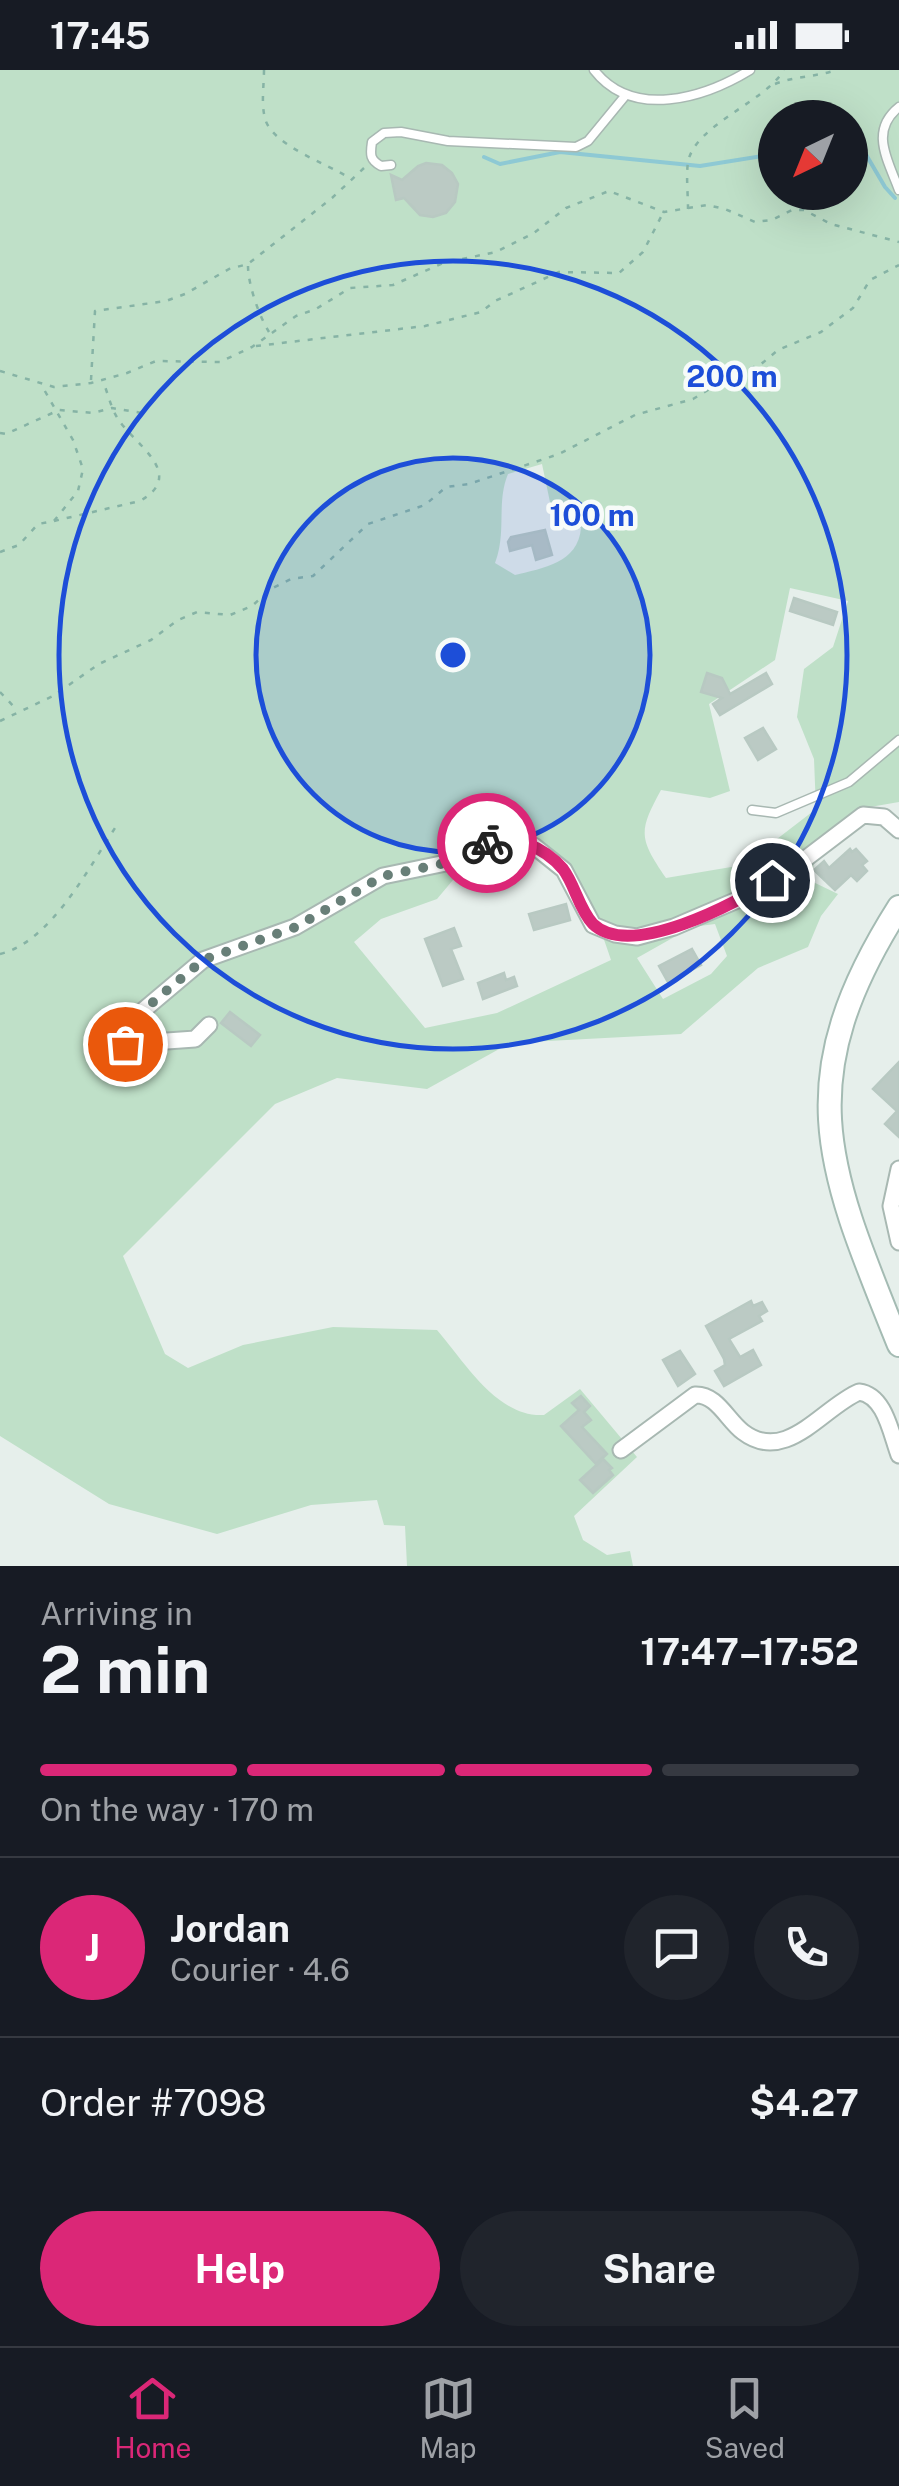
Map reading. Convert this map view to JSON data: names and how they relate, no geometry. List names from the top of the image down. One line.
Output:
{"north":"bottom left","page":{"status":"17:45","heading":["2 min","Arriving in","17:47–17:52"],"panel":["Jordan","Courier · 4.6","Order #7098","$4.27"],"bar":"On the way · 170 m","round":"J","buttons":["Help","Share"],"tabs":["Home","Map","Saved"]},"rings":["200 m","100 m"]}
